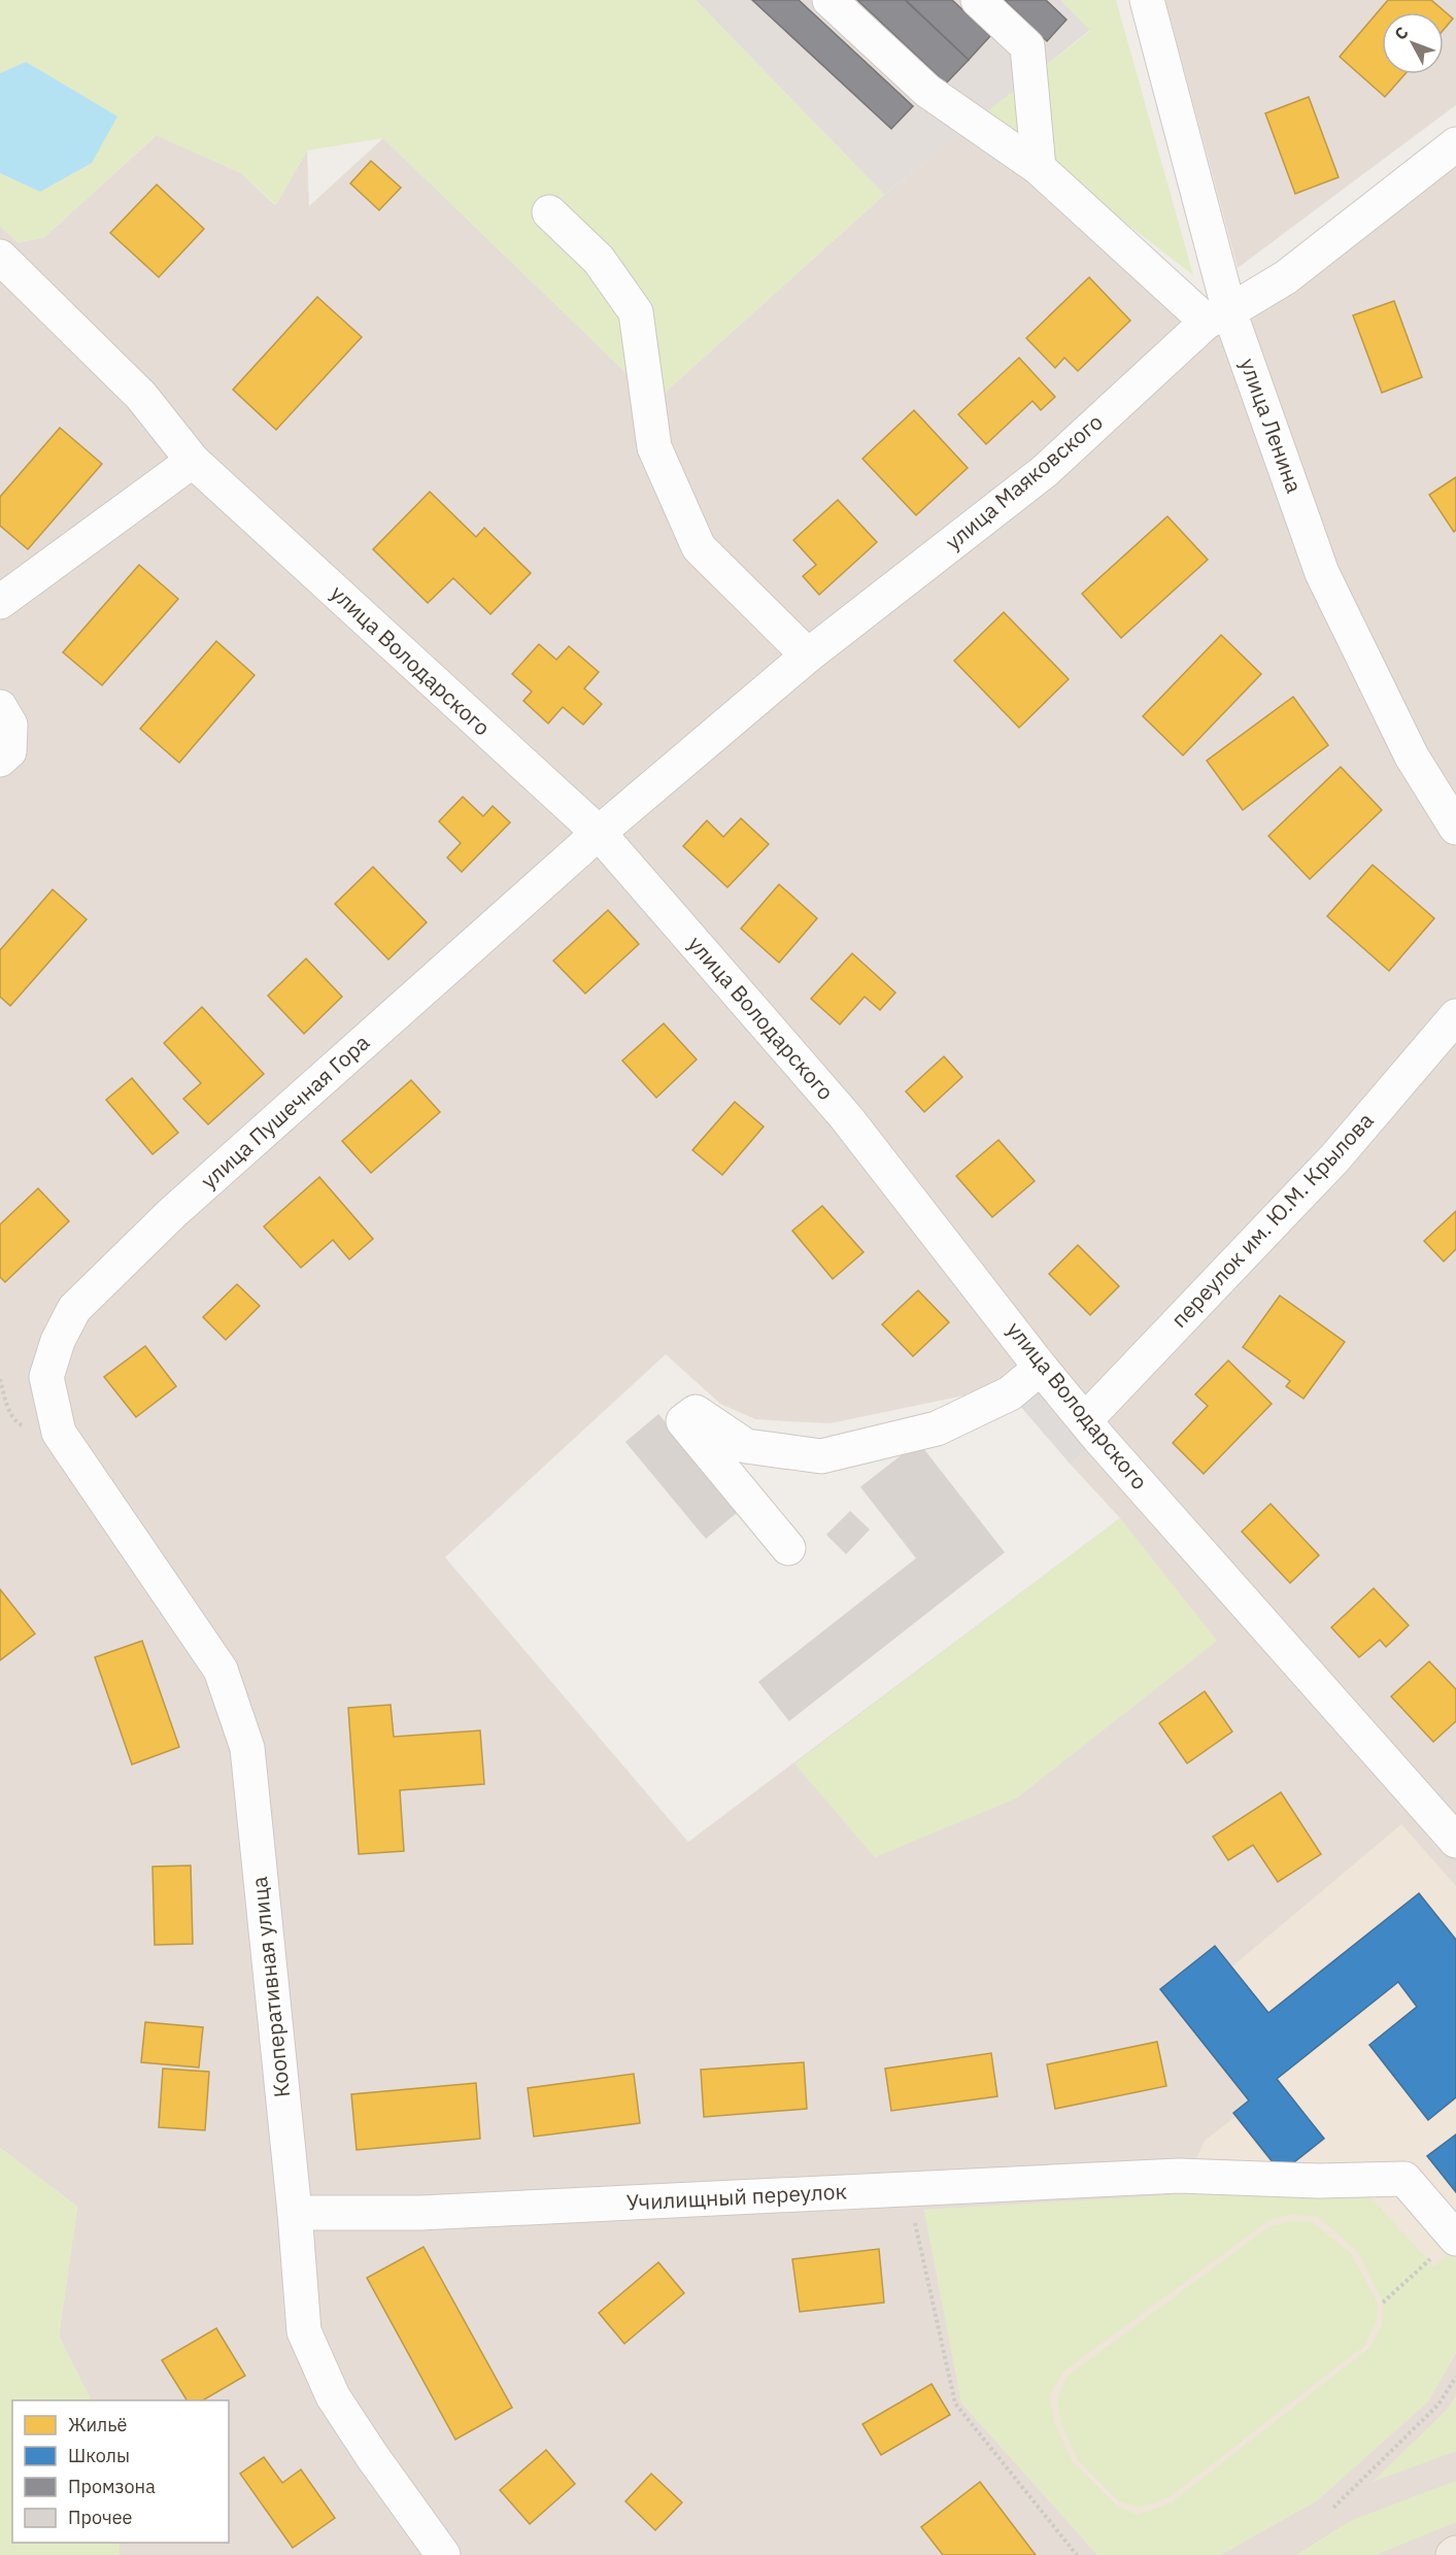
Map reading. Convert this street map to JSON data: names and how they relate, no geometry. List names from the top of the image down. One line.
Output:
{"streets":{"street":["улица Ленина","улица Маяковского","улица Володарского","улица Пушечная Гора","переулок им. Ю.М. Крылова","Кооперативная улица","Училищный переулок"]},"crossings":[["улица Ленина","улица Маяковского"],["улица Маяковского","улица Володарского"],["улица Маяковского","улица Пушечная Гора"],["улица Володарского","улица Пушечная Гора"],["улица Володарского","переулок им. Ю.М. Крылова"],["улица Пушечная Гора","Кооперативная улица"],["Кооперативная улица","Училищный переулок"]],"legend":["Жильё","Школы","Промзона","Прочее"],"north":"top left"}
